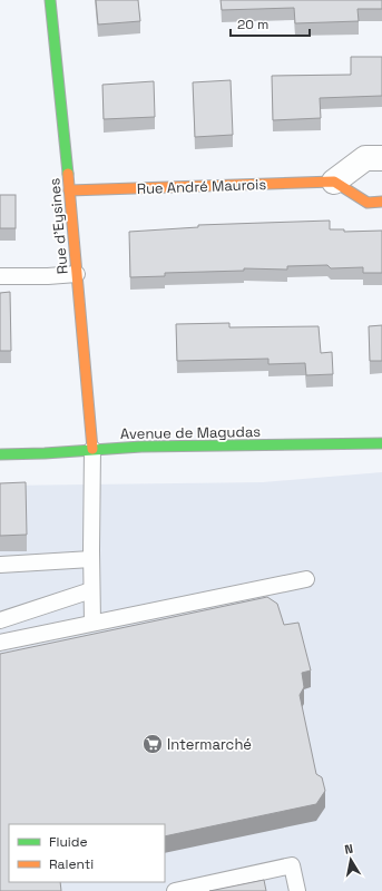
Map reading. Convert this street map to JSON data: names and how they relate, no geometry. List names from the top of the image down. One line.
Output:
{"streets":{"street":["Rue André Maurois","Rue d'Eysines","Avenue de Magudas"]},"crossings":[["Rue André Maurois","Rue d'Eysines"],["Rue d'Eysines","Avenue de Magudas"]],"places":{"supermarket":["Intermarché"]},"legend":["Fluide","Ralenti"],"scale_bar":"20 m","north":"top"}
